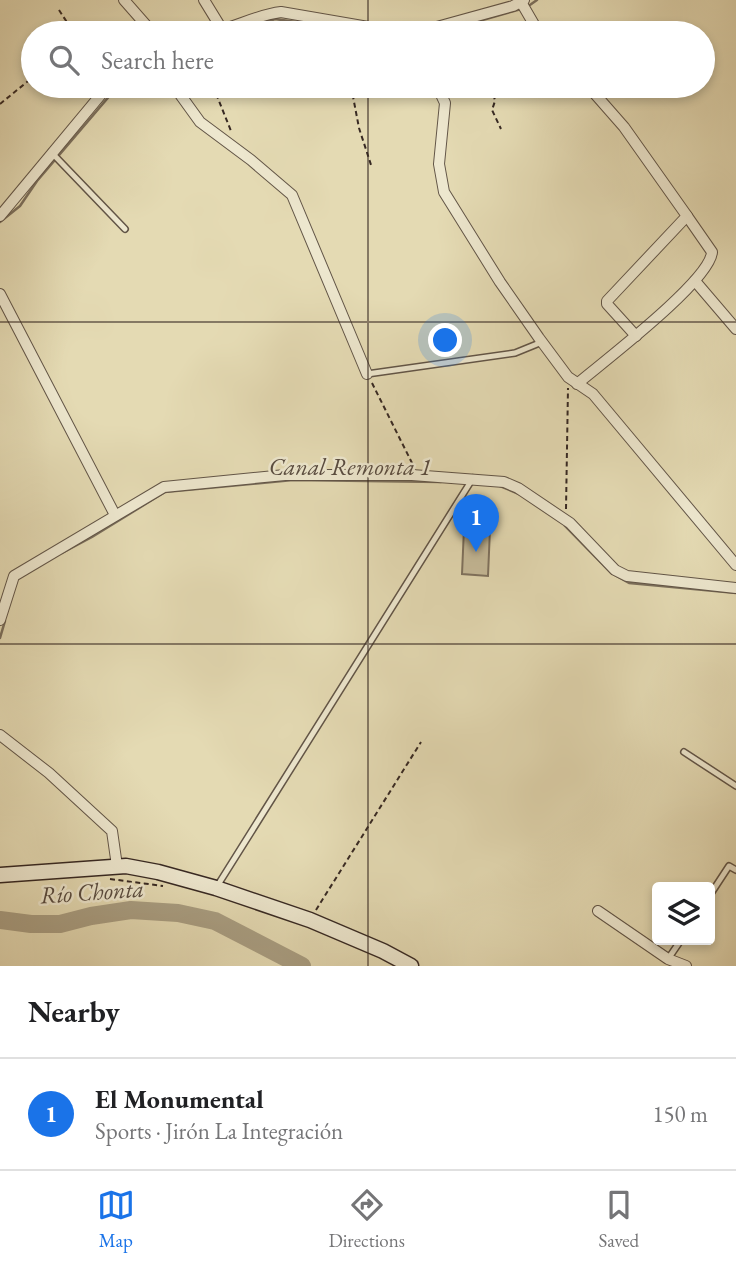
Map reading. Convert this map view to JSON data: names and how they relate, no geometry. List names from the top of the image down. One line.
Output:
{"water":["Canal Remonta 1","Río Chonta"],"page":{"search":"Search here","pins":"1","heading":"Nearby","list":[{"mark":"1","name":"El Monumental","note":"Sports · Jirón La Integración","value":"150 m"}],"nav":["Map","Directions","Saved"]}}
